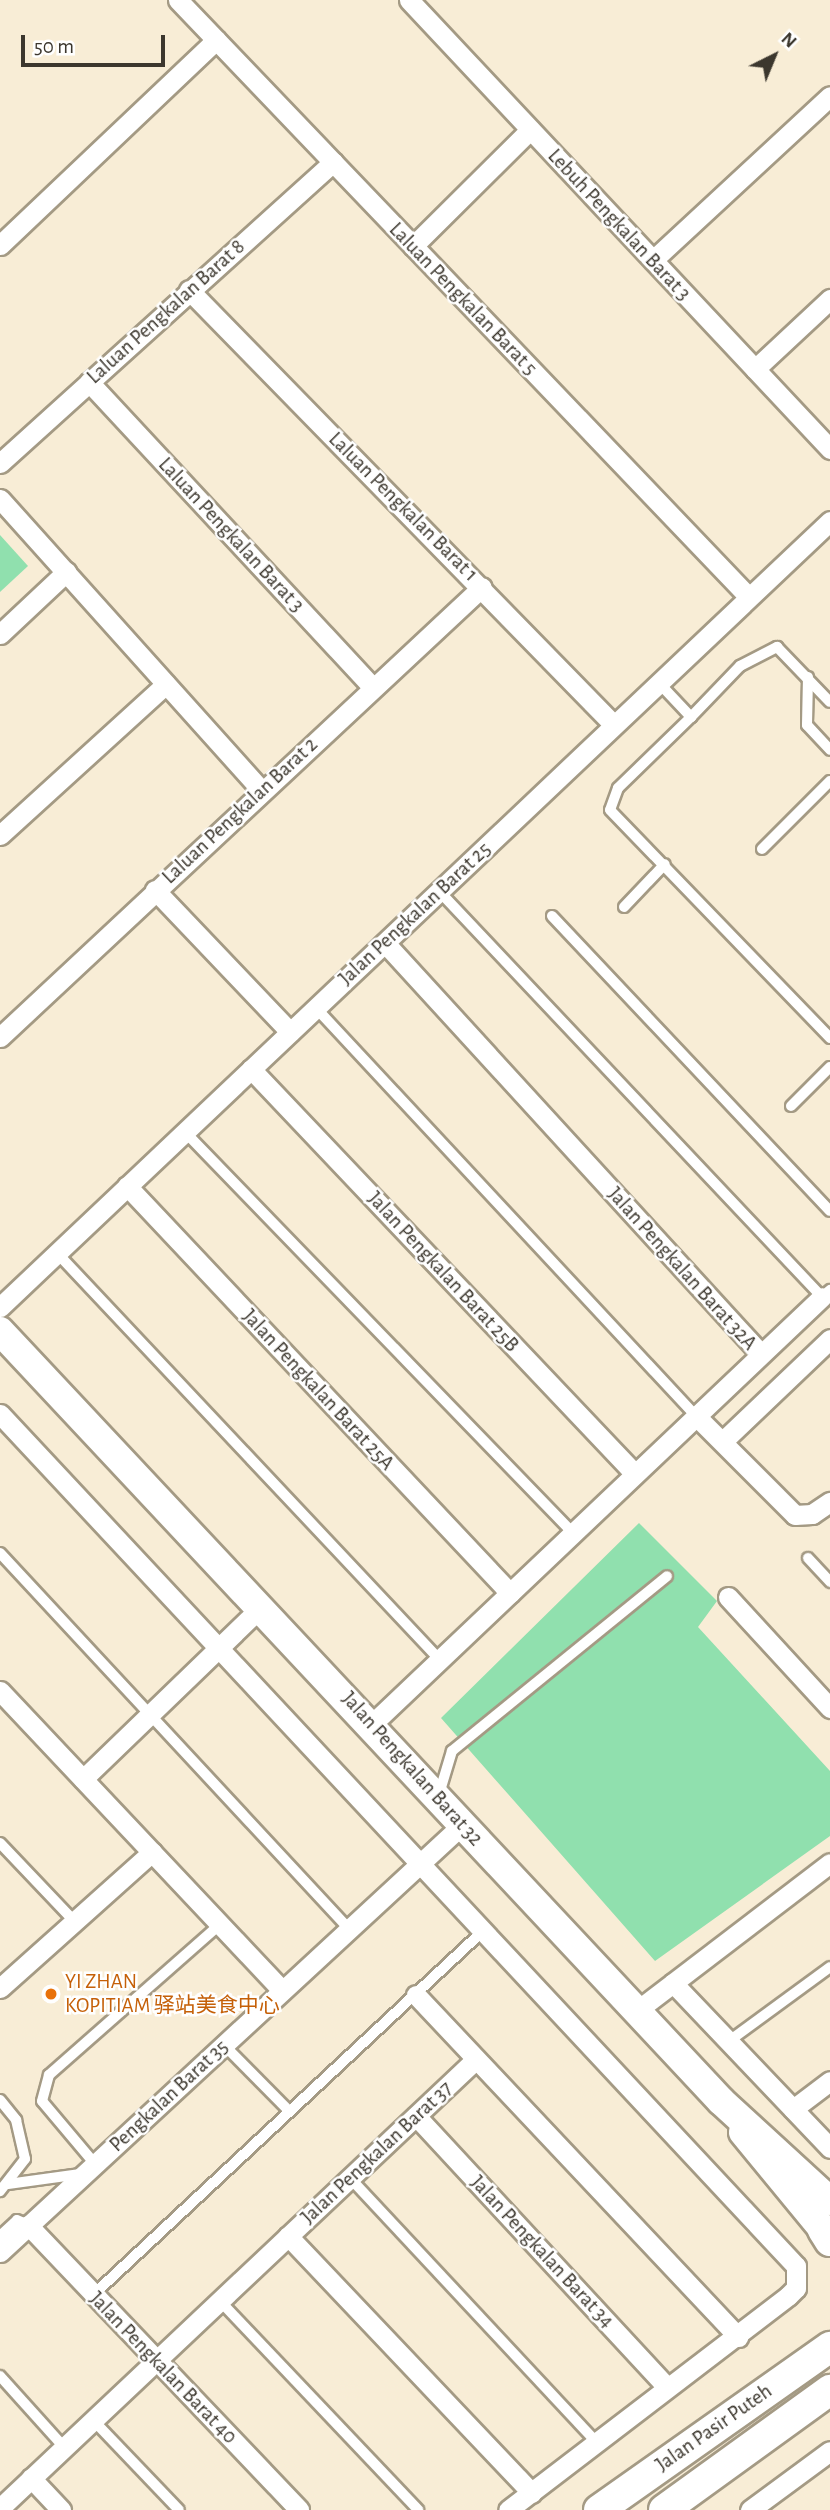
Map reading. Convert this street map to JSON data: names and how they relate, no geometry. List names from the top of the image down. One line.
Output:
{"streets":{"main road":["Jalan Pasir Puteh"],"street":["Lebuh Pengkalan Barat 3","Laluan Pengkalan Barat 5","Laluan Pengkalan Barat 8","Laluan Pengkalan Barat 1","Laluan Pengkalan Barat 3","Laluan Pengkalan Barat 2","Jalan Pengkalan Barat 25","Jalan Pengkalan Barat 32A","Jalan Pengkalan Barat 25B","Jalan Pengkalan Barat 25A","Jalan Pengkalan Barat 32","Pengkalan Barat 35","Jalan Pengkalan Barat 37","Jalan Pengkalan Barat 34","Jalan Pengkalan Barat 40"]},"crossings":[["Laluan Pengkalan Barat 5","Laluan Pengkalan Barat 8"],["Laluan Pengkalan Barat 5","Jalan Pengkalan Barat 25"],["Laluan Pengkalan Barat 8","Laluan Pengkalan Barat 1"],["Laluan Pengkalan Barat 8","Laluan Pengkalan Barat 3"],["Laluan Pengkalan Barat 1","Laluan Pengkalan Barat 2"],["Laluan Pengkalan Barat 1","Jalan Pengkalan Barat 25"],["Laluan Pengkalan Barat 3","Laluan Pengkalan Barat 2"],["Jalan Pengkalan Barat 25","Jalan Pengkalan Barat 32A"],["Jalan Pengkalan Barat 25","Jalan Pengkalan Barat 25B"],["Jalan Pengkalan Barat 25","Jalan Pengkalan Barat 25A"],["Jalan Pengkalan Barat 32A","Jalan Pengkalan Barat 25B"],["Jalan Pengkalan Barat 32A","Jalan Pengkalan Barat 25A"],["Jalan Pengkalan Barat 32A","Jalan Pengkalan Barat 32"],["Jalan Pengkalan Barat 32","Pengkalan Barat 35"],["Pengkalan Barat 35","Jalan Pengkalan Barat 40"],["Jalan Pengkalan Barat 37","Jalan Pengkalan Barat 34"],["Jalan Pengkalan Barat 37","Jalan Pengkalan Barat 40"]],"places":["YI ZHAN KOPITIAM 驿站美食中心"],"scale_bar":"50 m","north":"top right"}
